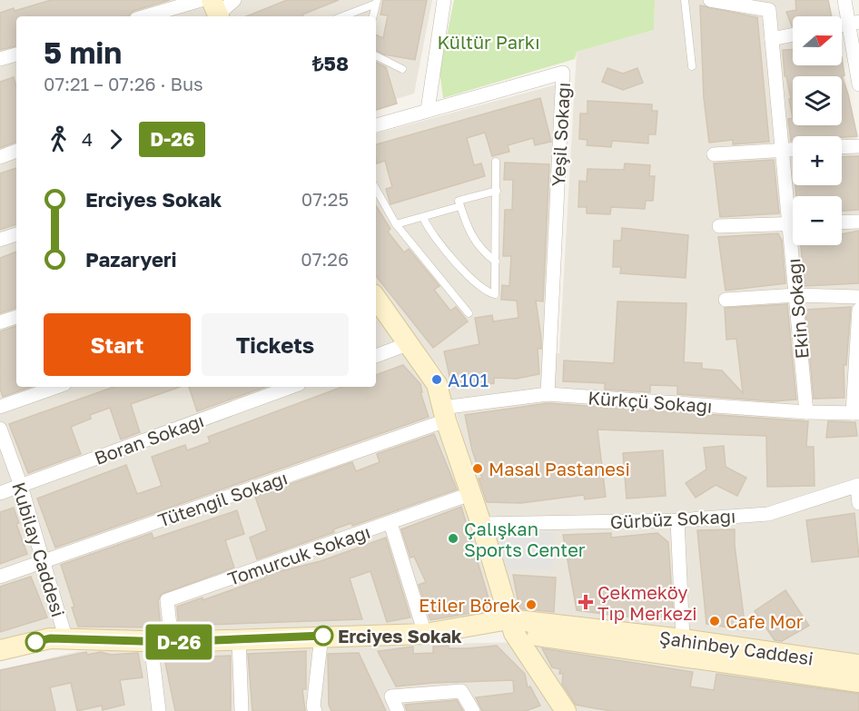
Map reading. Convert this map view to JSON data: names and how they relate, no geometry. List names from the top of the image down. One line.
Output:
{"streets":{"main road":["Şahinbey Caddesi"],"street":["Yeşil Sokağı","Ekin Sokağı","Kürkçü Sokağı","Boran Sokağı","Tütengil Sokağı","Gürbüz Sokağı","Kubilay Caddesi","Tomurcuk Sokağı"]},"crossings":[["Yeşil Sokağı","Kürkçü Sokağı"],["Ekin Sokağı","Kürkçü Sokağı"],["Kürkçü Sokağı","Tütengil Sokağı"],["Boran Sokağı","Kubilay Caddesi"],["Tütengil Sokağı","Kubilay Caddesi"]],"parks":["Kültür Parkı"],"places":{"other":["A101","Masal Pastanesi","Çalışkan Sports Center","Etiler Börek","Cafe Mor","Erciyes Sokak"],"health":["Çekmeköy Tıp Merkezi"]},"lines":["bus line D-26"],"north":"right","page":{"on_map":"D-26","map_buttons":["+","−"],"heading":["5 min","07:21 – 07:26 · Bus","₺58"],"legs":["4","D-26"],"list":[{"name":"Erciyes Sokak","value":"07:25"},{"name":"Pazaryeri","value":"07:26"}],"buttons":["Start","Tickets"]}}
